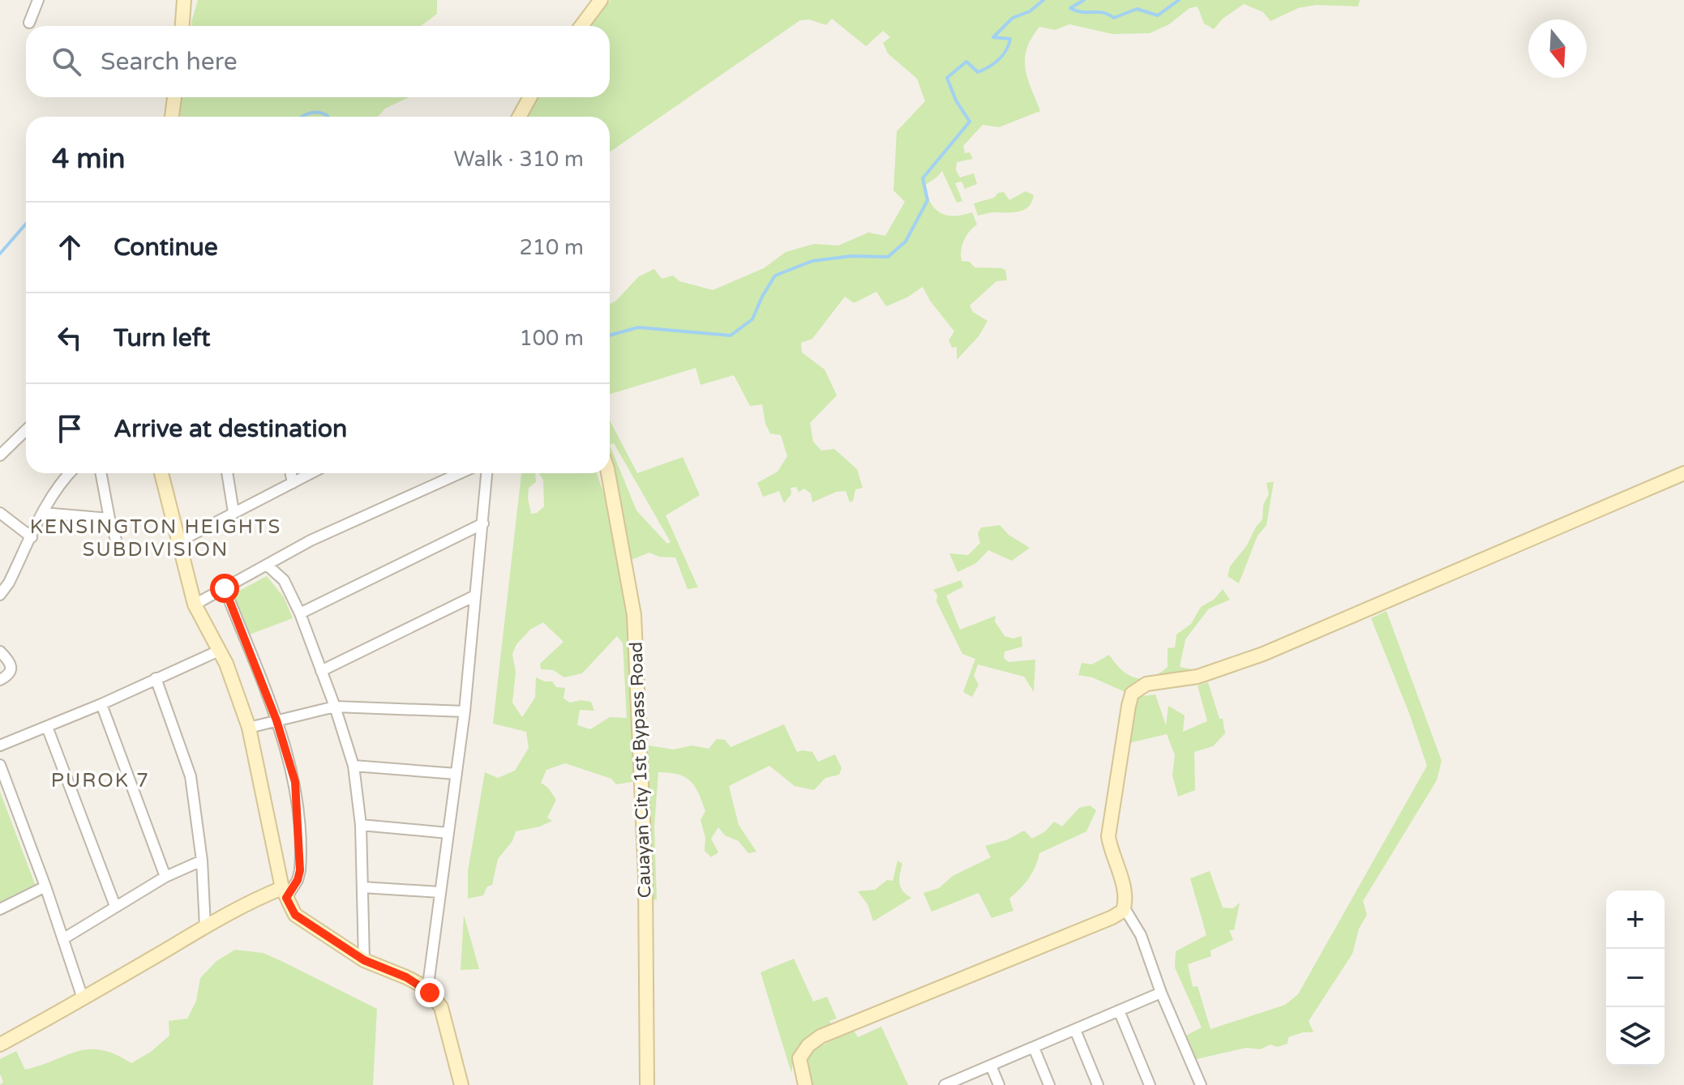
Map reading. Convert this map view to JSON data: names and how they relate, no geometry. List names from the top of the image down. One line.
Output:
{"streets":{"street":["Cauayan City 1st Bypass Road"]},"districts":["KENSINGTON HEIGHTS SUBDIVISION","PUROK 7"],"north":"bottom","page":{"search":"Search here","heading":["4 min","Walk · 310 m"],"list":[["Continue","210 m"],["Turn left","100 m"],"Arrive at destination"],"map_buttons":["+","−"]}}
